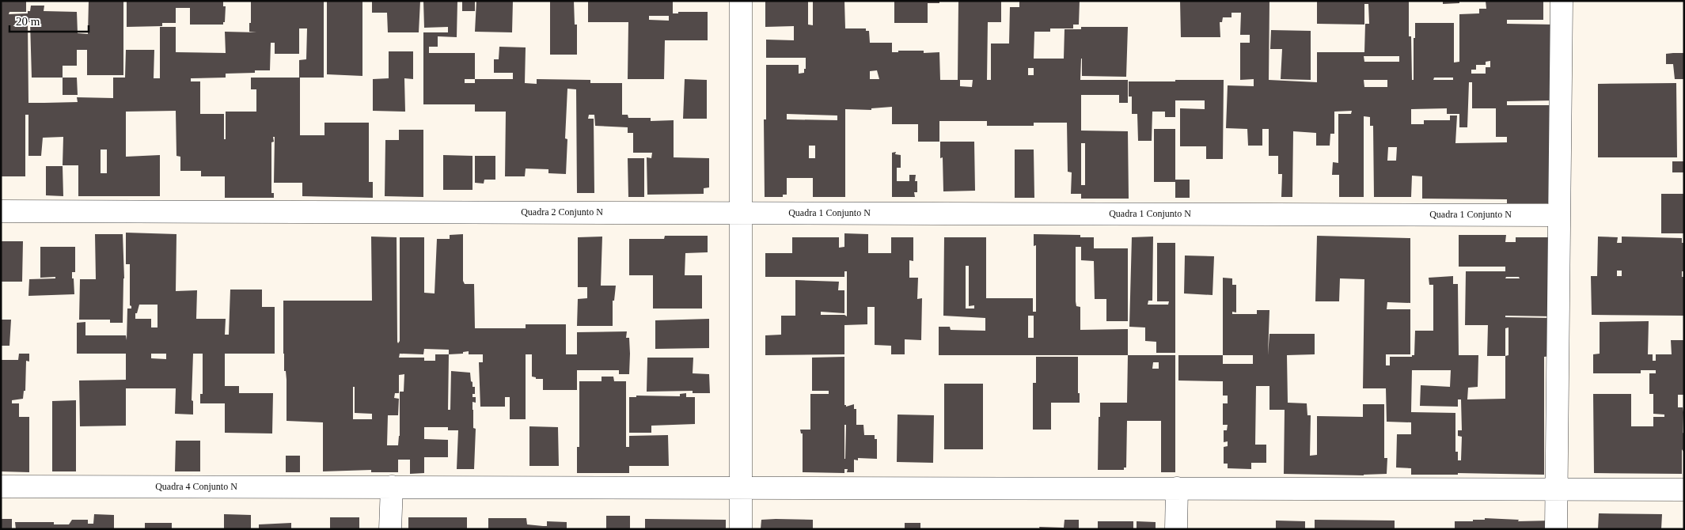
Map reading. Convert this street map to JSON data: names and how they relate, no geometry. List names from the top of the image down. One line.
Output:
{"streets":{"street":["Quadra 2 Conjunto N","Quadra 1 Conjunto N","Quadra 4 Conjunto N"]},"crossings":[["Quadra 2 Conjunto N","Quadra 1 Conjunto N"]],"scale_bar":"20 m"}
